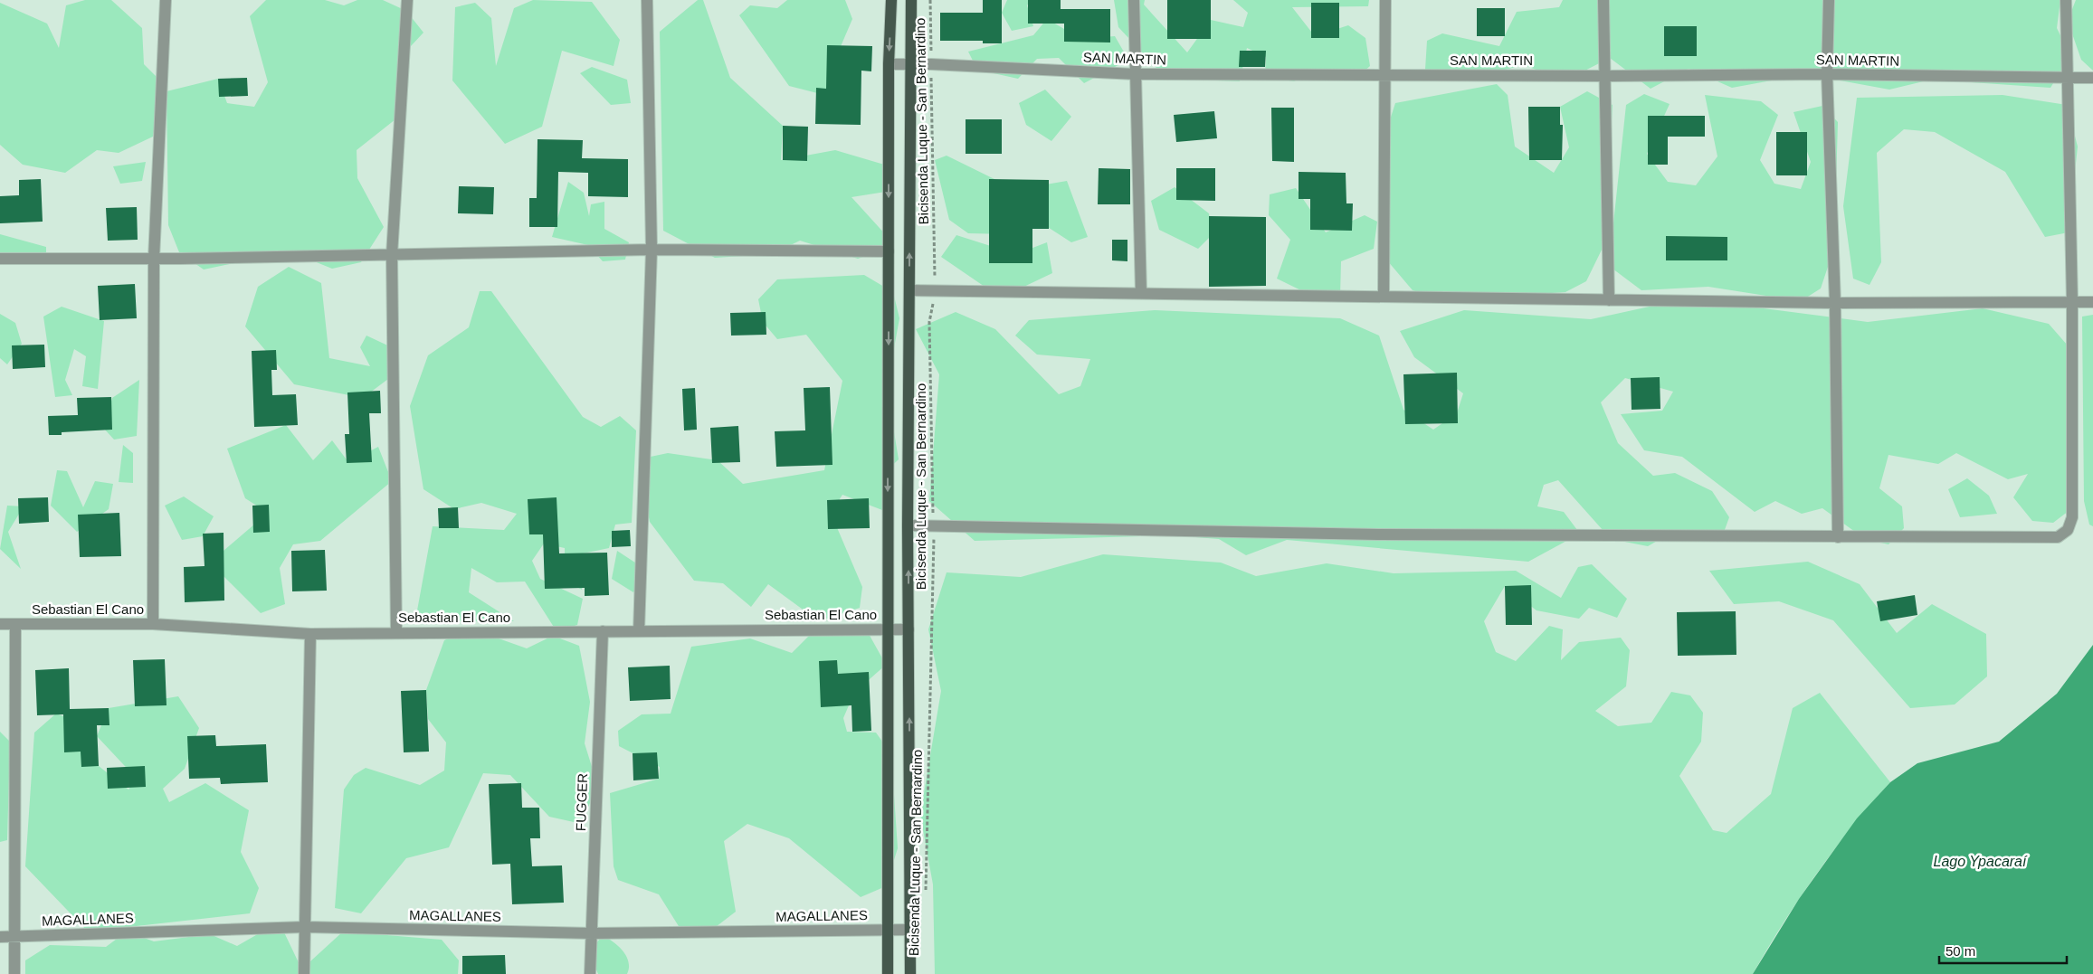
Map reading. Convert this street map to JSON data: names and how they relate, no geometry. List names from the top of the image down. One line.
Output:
{"streets":{"street":["SAN MARTIN","Sebastian El Cano","FUGGER","MAGALLANES"],"path":["Bicisenda Luque - San Bernardino"]},"crossings":[["SAN MARTIN","Bicisenda Luque - San Bernardino"],["Sebastian El Cano","FUGGER"],["FUGGER","MAGALLANES"]],"water":["Lago Ypacaraí"],"scale_bar":"50 m"}
